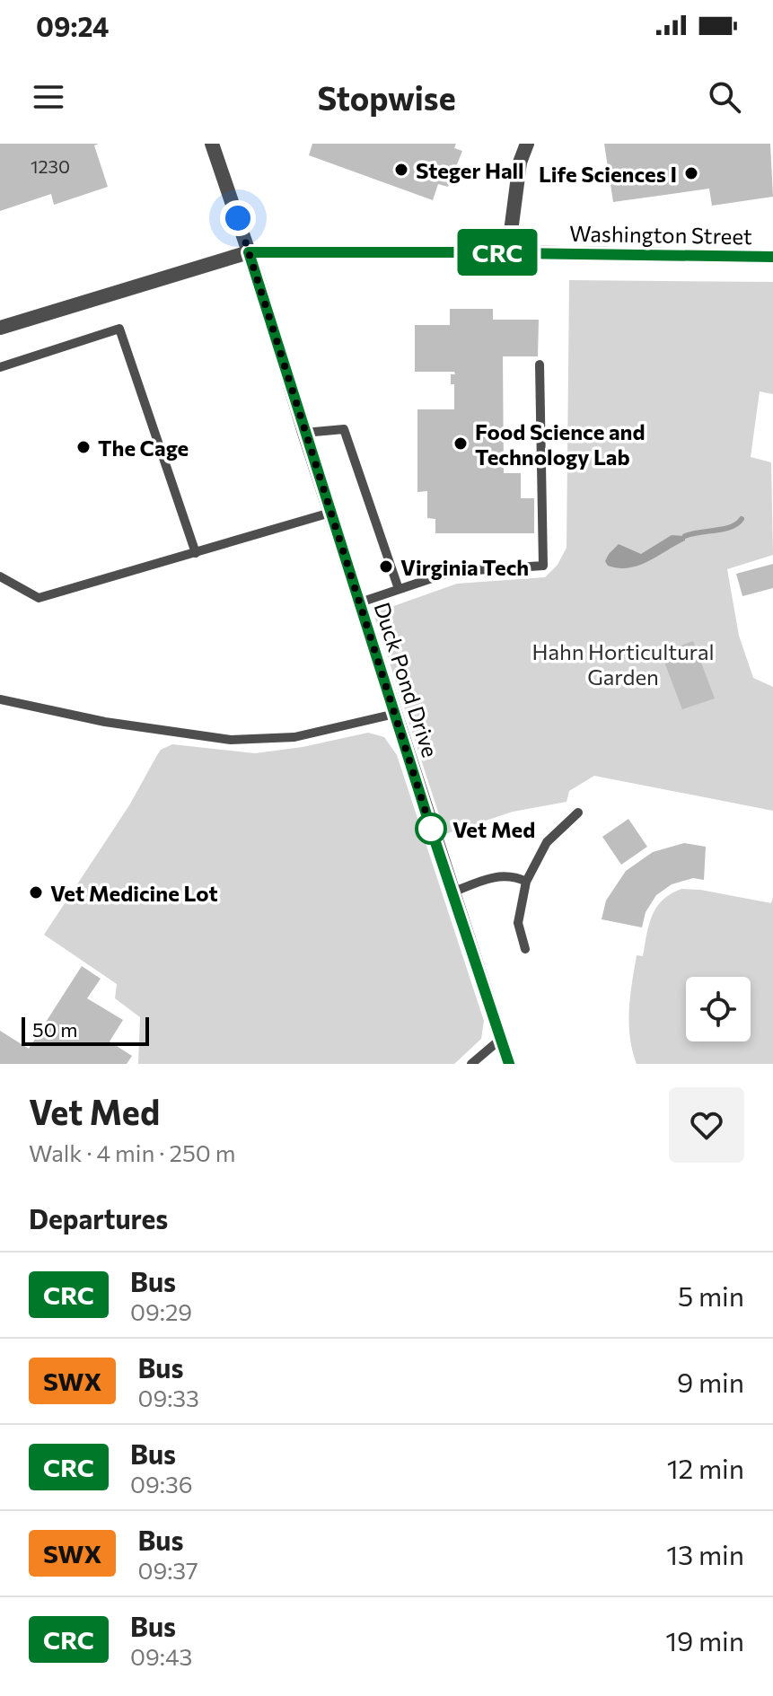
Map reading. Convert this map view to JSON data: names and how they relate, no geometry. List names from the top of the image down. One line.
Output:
{"streets":{"street":["Washington Street","Duck Pond Drive"]},"crossings":[["Washington Street","Duck Pond Drive"]],"parks":["Hahn Horticultural Garden"],"places":["Steger Hall","Life Sciences I","Food Science and Technology Lab","The Cage","Virginia Tech","Vet Med","Vet Medicine Lot"],"lines":["bus line CRC"],"house_numbers":["1230"],"scale_bar":"50 m","page":{"status":"09:24","header":"Stopwise","on_map":"CRC","scale":"50 m","heading":[["Vet Med","Walk · 4 min · 250 m"],"Departures"],"list":[{"mark":"CRC","name":"Bus","note":"09:29","value":"5 min"},{"mark":"SWX","name":"Bus","note":"09:33","value":"9 min"},{"mark":"CRC","name":"Bus","note":"09:36","value":"12 min"},{"mark":"SWX","name":"Bus","note":"09:37","value":"13 min"},{"mark":"CRC","name":"Bus","note":"09:43","value":"19 min"}]}}
